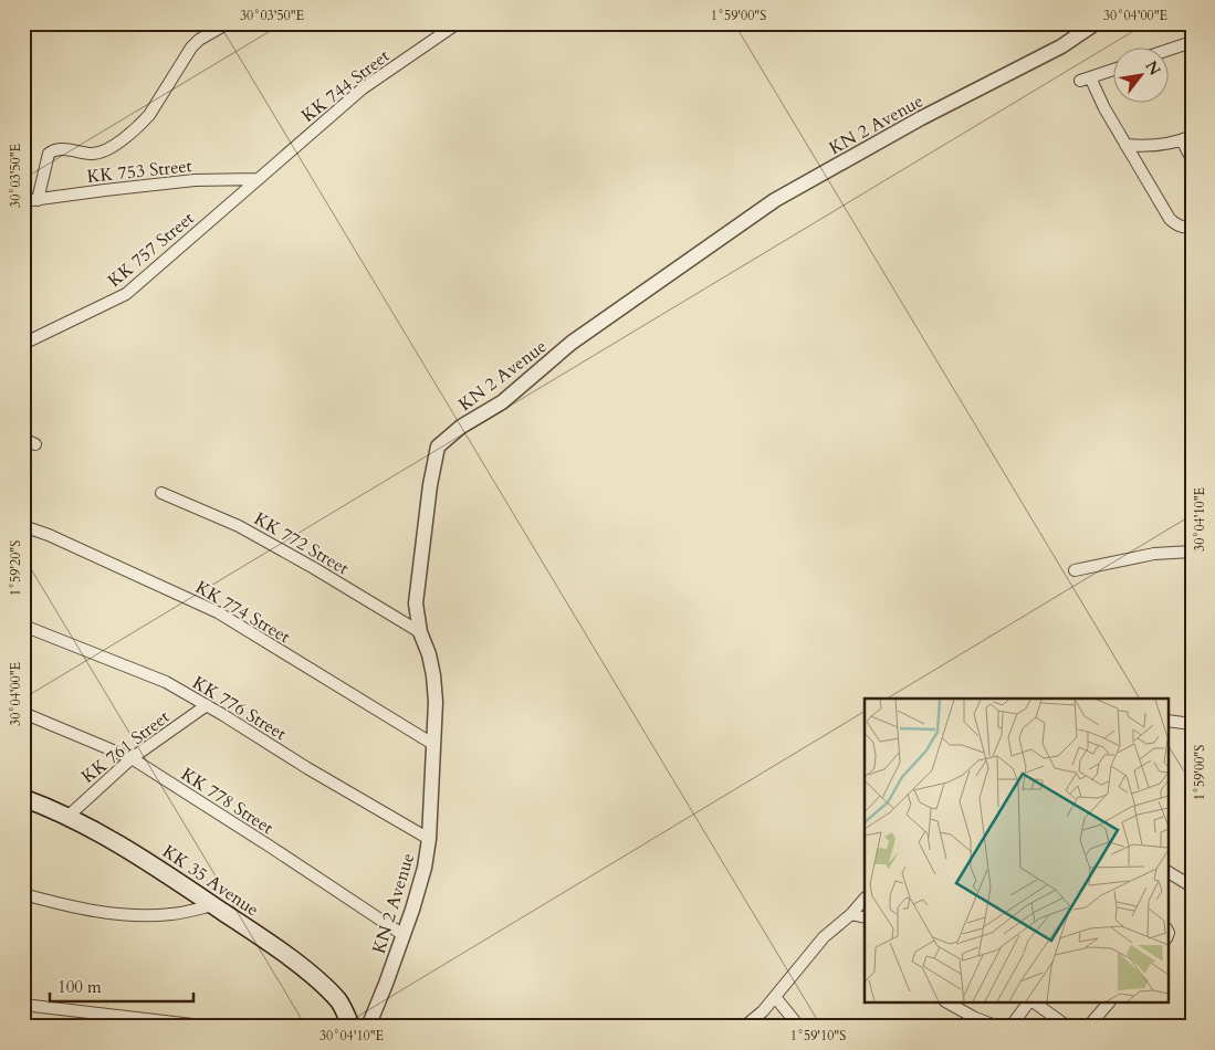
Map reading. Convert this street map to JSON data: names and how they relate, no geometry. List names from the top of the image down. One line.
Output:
{"streets":{"main road":["KK 35 Avenue"],"street":["KK 744 Street","KN 2 Avenue","KK 753 Street","KK 757 Street","KK 772 Street","KK 774 Street","KK 776 Street","KK 761 Street","KK 778 Street"]},"crossings":[["KK 744 Street","KK 753 Street"],["KK 744 Street","KK 757 Street"],["KN 2 Avenue","KK 772 Street"],["KN 2 Avenue","KK 774 Street"],["KN 2 Avenue","KK 776 Street"],["KN 2 Avenue","KK 778 Street"],["KK 753 Street","KK 757 Street"],["KK 776 Street","KK 761 Street"],["KK 761 Street","KK 778 Street"],["KK 761 Street","KK 35 Avenue"]],"scale_bar":"100 m","north":"top right","coordinates":["30°03'50\"E","1°59'00\"S","30°04'00\"E","30°04'10\"E","1°59'20\"S","1°59'10\"S"]}
